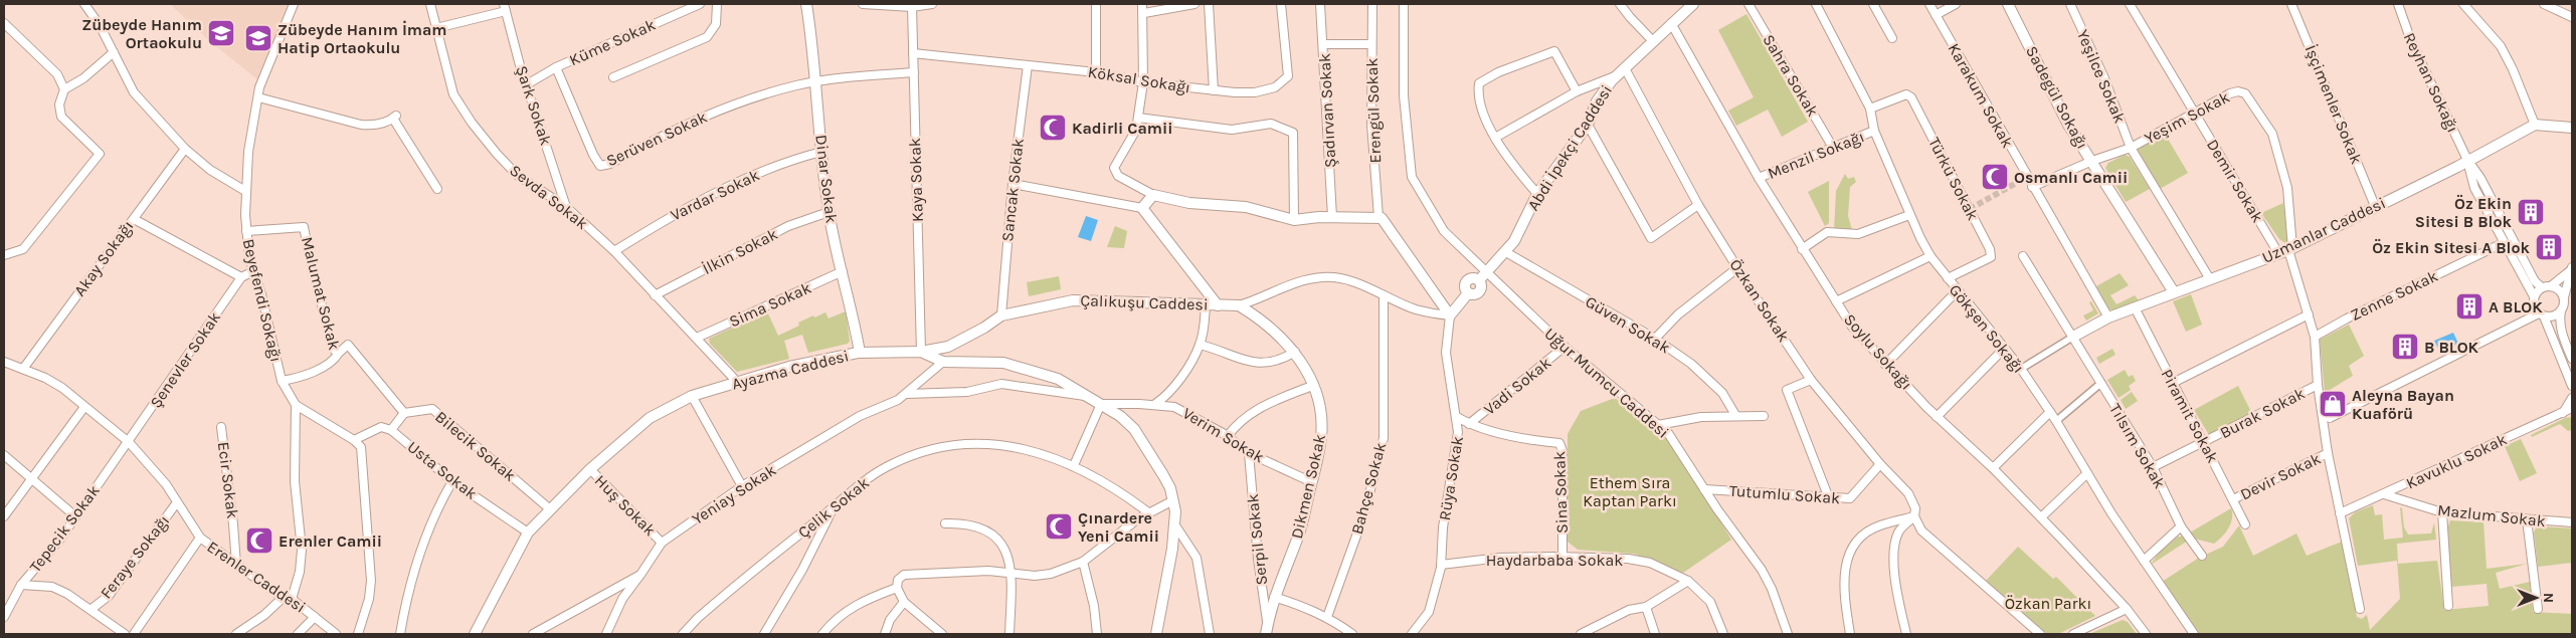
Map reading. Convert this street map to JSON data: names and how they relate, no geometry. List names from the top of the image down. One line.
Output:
{"streets":{"street":["Küme Sokak","Sahra Sokak","Yeşilce Sokak","Köksal Sokağı","Reyhan Sokağı","Karakum Sokak","Sadegül Sokağı","İşçimenler Sokak","Şark Sokak","Şadırvan Sokak","Erengül Sokak","Yeşim Sokak","Serüven Sokak","Abdi İpekçi Caddesi","Menzil Sokağı","Dinar Sokak","Türkü Sokak","Kaya Sokak","Demir Sokak","Sancak Sokak","Vardar Sokak","Sevda Sokak","Uzmanlar Caddesi","İlkin Sokak","Akay Sokağı","Malumat Sokak","Zenne Sokak","Beyefendi Sokağı","Özkan Sokak","Çalıkuşu Caddesi","Sima Sokak","Güven Sokak","Gökşen Sokağı","Soylu Sokağı","Şenevler Sokak","Ayazma Caddesi","Uğur Mumcu Caddesi","Vadi Sokak","Burak Sokak","Piramit Sokak","Verim Sokak","Bilecik Sokak","Tılsım Sokak","Kavuklu Sokak","Usta Sokak","Devir Sokak","Rüya Sokak","Ecir Sokak","Dikmen Sokak","Bahçe Sokak","Sina Sokak","Yeniay Sokak","Tutumlu Sokak","Huş Sokak","Çelik Sokak","Mazlum Sokak","Tepecik Sokak","Serpil Sokak","Feraye Sokağı","Haydarbaba Sokak","Erenler Caddesi"]},"crossings":[["Küme Sokak","Şark Sokak"],["Küme Sokak","Serüven Sokak"],["Sahra Sokak","Menzil Sokağı"],["Yeşilce Sokak","Yeşim Sokak"],["Yeşilce Sokak","Uzmanlar Caddesi"],["Köksal Sokağı","Kaya Sokak"],["Köksal Sokağı","Sancak Sokak"],["Reyhan Sokağı","Uzmanlar Caddesi"],["Reyhan Sokağı","Zenne Sokak"],["Karakum Sokak","Yeşim Sokak"],["Karakum Sokak","Uzmanlar Caddesi"],["Sadegül Sokağı","Yeşim Sokak"],["Sadegül Sokağı","Uzmanlar Caddesi"],["İşçimenler Sokak","Uzmanlar Caddesi"],["Şark Sokak","Sevda Sokak"],["Yeşim Sokak","Demir Sokak"],["Yeşim Sokak","Uzmanlar Caddesi"],["Serüven Sokak","Dinar Sokak"],["Abdi İpekçi Caddesi","Özkan Sokak"],["Abdi İpekçi Caddesi","Güven Sokak"],["Abdi İpekçi Caddesi","Soylu Sokağı"],["Abdi İpekçi Caddesi","Uğur Mumcu Caddesi"],["Abdi İpekçi Caddesi","Rüya Sokak"],["Menzil Sokağı","Gökşen Sokağı"],["Menzil Sokağı","Soylu Sokağı"],["Dinar Sokak","Vardar Sokak"],["Dinar Sokak","İlkin Sokak"],["Dinar Sokak","Sima Sokak"],["Dinar Sokak","Ayazma Caddesi"],["Türkü Sokak","Gökşen Sokağı"],["Kaya Sokak","Çalıkuşu Caddesi"],["Kaya Sokak","Ayazma Caddesi"],["Demir Sokak","Uzmanlar Caddesi"],["Demir Sokak","Zenne Sokak"],["Demir Sokak","Burak Sokak"],["Demir Sokak","Kavuklu Sokak"],["Demir Sokak","Devir Sokak"],["Sancak Sokak","Çalıkuşu Caddesi"],["Vardar Sokak","Sevda Sokak"],["Sevda Sokak","İlkin Sokak"],["Sevda Sokak","Sima Sokak"],["Sevda Sokak","Ayazma Caddesi"],["Uzmanlar Caddesi","Piramit Sokak"],["Uzmanlar Caddesi","Tılsım Sokak"],["Akay Sokağı","Erenler Caddesi"],["Malumat Sokak","Beyefendi Sokağı"],["Özkan Sokak","Tutumlu Sokak"],["Çalıkuşu Caddesi","Ayazma Caddesi"],["Şenevler Sokak","Tepecik Sokak"],["Şenevler Sokak","Erenler Caddesi"],["Ayazma Caddesi","Verim Sokak"],["Ayazma Caddesi","Bilecik Sokak"],["Ayazma Caddesi","Usta Sokak"],["Ayazma Caddesi","Yeniay Sokak"],["Ayazma Caddesi","Huş Sokak"],["Uğur Mumcu Caddesi","Vadi Sokak"],["Uğur Mumcu Caddesi","Tutumlu Sokak"],["Vadi Sokak","Sina Sokak"],["Burak Sokak","Piramit Sokak"],["Burak Sokak","Tılsım Sokak"],["Piramit Sokak","Devir Sokak"],["Verim Sokak","Dikmen Sokak"],["Verim Sokak","Serpil Sokak"],["Kavuklu Sokak","Mazlum Sokak"],["Rüya Sokak","Sina Sokak"],["Rüya Sokak","Haydarbaba Sokak"],["Ecir Sokak","Erenler Caddesi"],["Dikmen Sokak","Serpil Sokak"],["Sina Sokak","Haydarbaba Sokak"],["Yeniay Sokak","Huş Sokak"],["Tepecik Sokak","Erenler Caddesi"],["Feraye Sokağı","Erenler Caddesi"]],"parks":["Ethem Sıra Kaptan Parkı","Özkan Parkı"],"places":{"school or university":["Zübeyde Hanım Ortaokulu","Zübeyde Hanım İmam Hatip Ortaokulu"],"mosque":["Kadirli Camii","Osmanlı Camii","Çınardere Yeni Camii","Erenler Camii"],"building":["Öz Ekin Sitesi B Blok","Öz Ekin Sitesi A Blok","A BLOK","B BLOK"],"shop":["Aleyna Bayan Kuaförü"]},"north":"right"}
